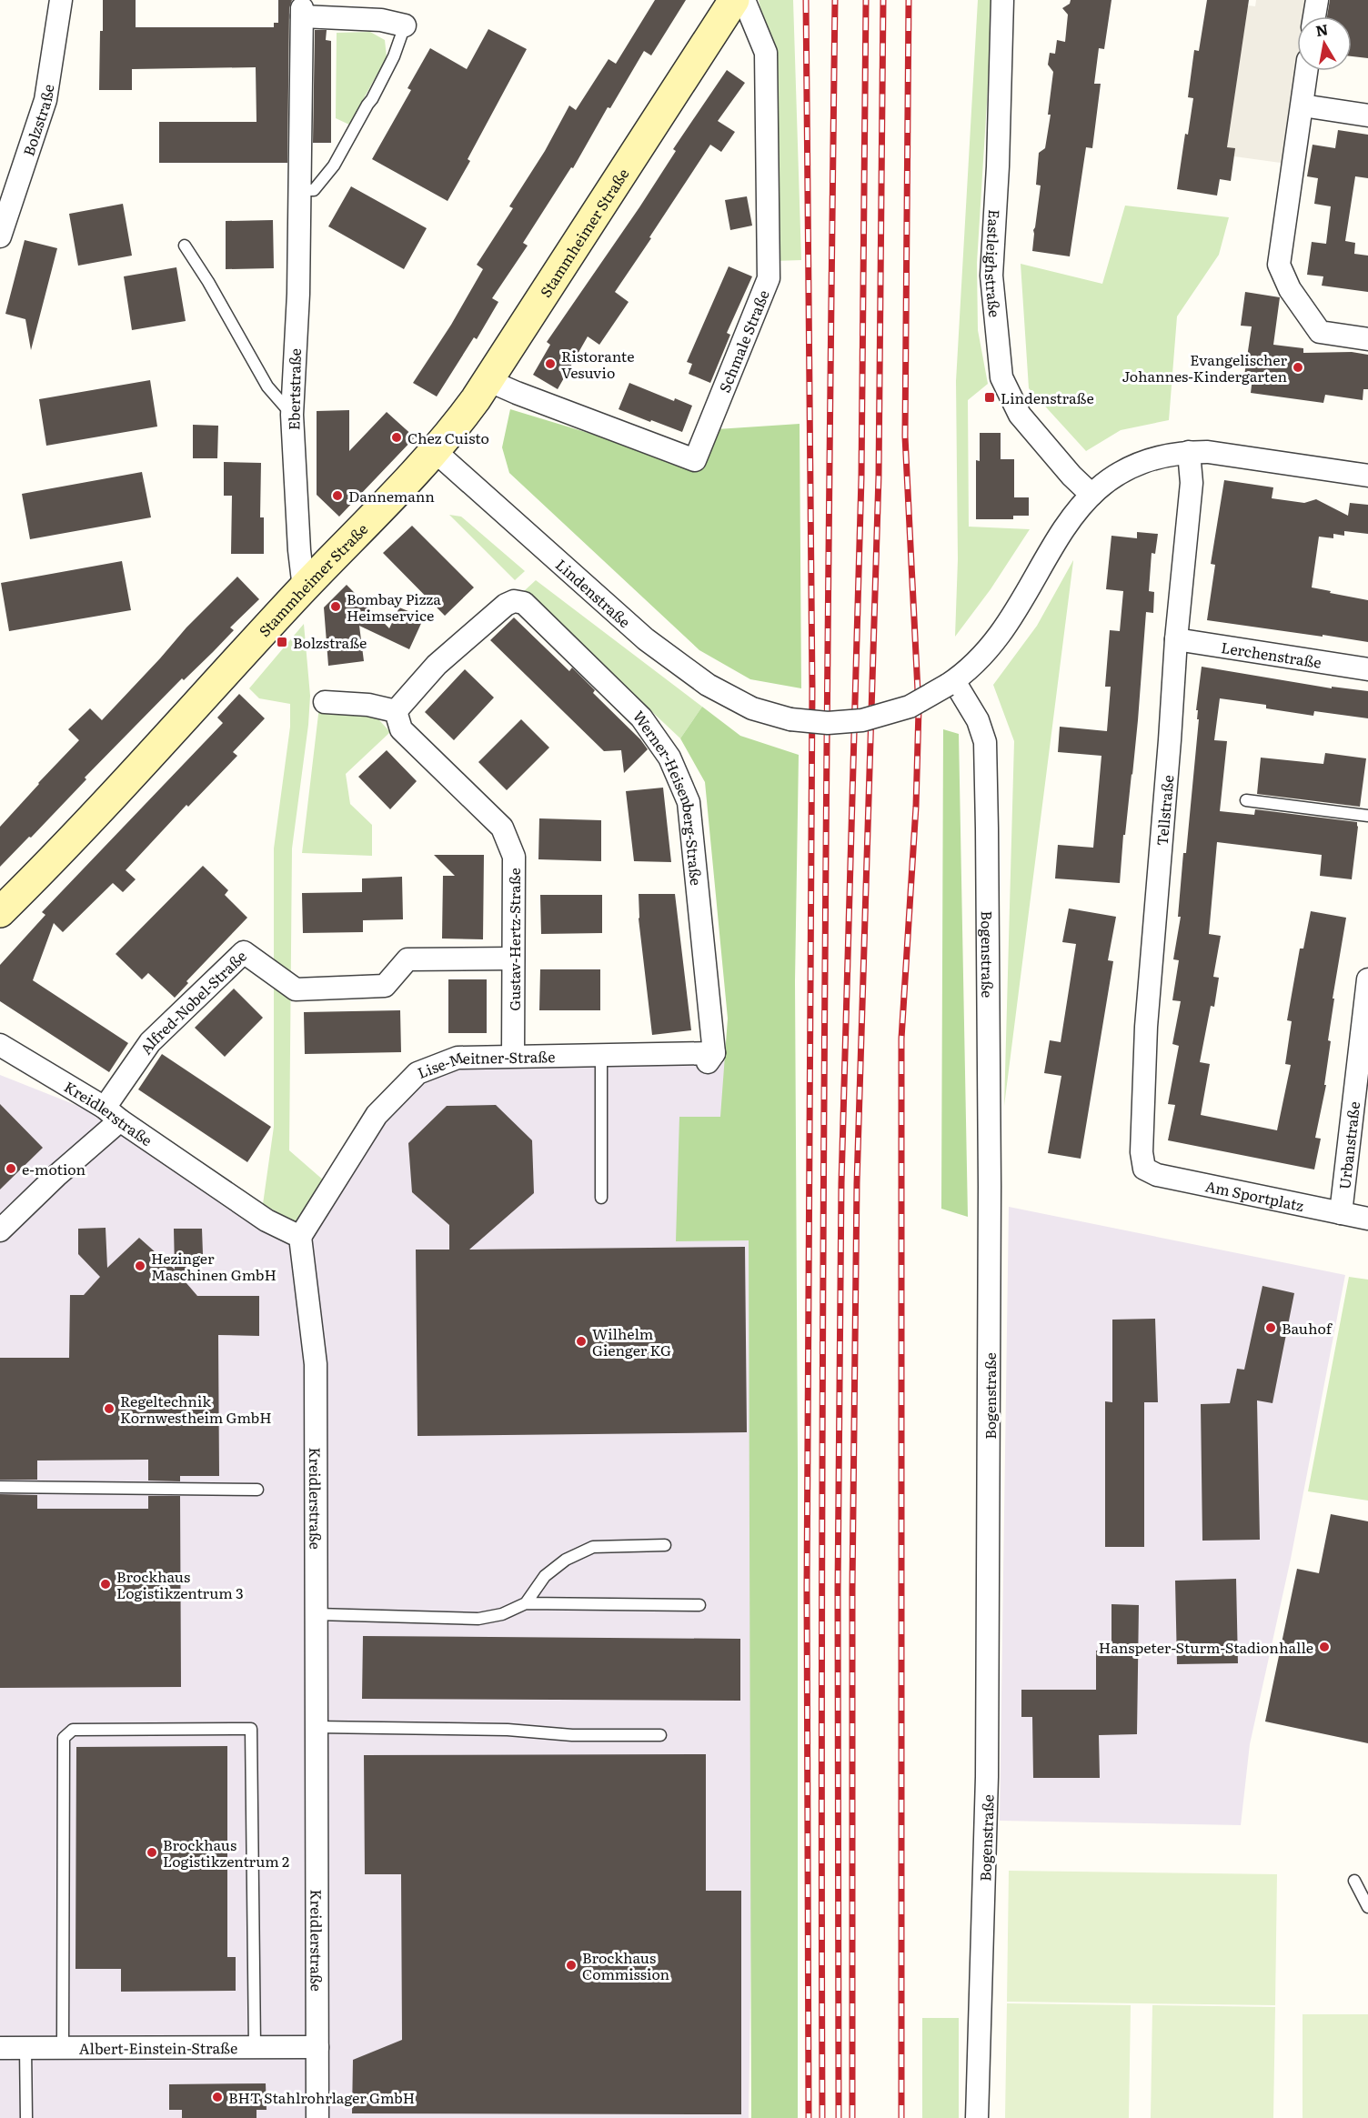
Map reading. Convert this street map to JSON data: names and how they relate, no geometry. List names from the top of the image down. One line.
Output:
{"streets":{"main road":["Stammheimer Straße"],"street":["Bolzstraße","Eastleighstraße","Schmale Straße","Ebertstraße","Lindenstraße","Lerchenstraße","Werner-Heisenberg-Straße","Tellstraße","Gustav-Hertz-Straße","Bogenstraße","Alfred-Nobel-Straße","Lise-Meitner-Straße","Kreidlerstraße","Urbanstraße","Am Sportplatz","Albert-Einstein-Straße"]},"crossings":[["Stammheimer Straße","Schmale Straße"],["Stammheimer Straße","Ebertstraße"],["Stammheimer Straße","Lindenstraße"],["Eastleighstraße","Lindenstraße"],["Lindenstraße","Tellstraße"],["Lindenstraße","Bogenstraße"],["Lerchenstraße","Tellstraße"],["Werner-Heisenberg-Straße","Gustav-Hertz-Straße"],["Werner-Heisenberg-Straße","Lise-Meitner-Straße"],["Tellstraße","Am Sportplatz"],["Gustav-Hertz-Straße","Alfred-Nobel-Straße"],["Gustav-Hertz-Straße","Lise-Meitner-Straße"],["Alfred-Nobel-Straße","Kreidlerstraße"],["Lise-Meitner-Straße","Kreidlerstraße"],["Kreidlerstraße","Albert-Einstein-Straße"],["Urbanstraße","Am Sportplatz"]],"places":{"other":["Ristorante Vesuvio","Evangelischer Johannes-Kindergarten","Chez Cuisto","Dannemann","Bombay Pizza Heimservice","e-motion","Hezinger Maschinen GmbH","Bauhof","Wilhelm Gienger KG","Regeltechnik Kornwestheim GmbH","Brockhaus Logistikzentrum 3","Hanspeter-Sturm-Stadionhalle","Brockhaus Logistikzentrum 2","Brockhaus Commission","BHT Stahlrohrlager GmbH"],"transit":["Lindenstraße","Bolzstraße"]},"north":"top"}
